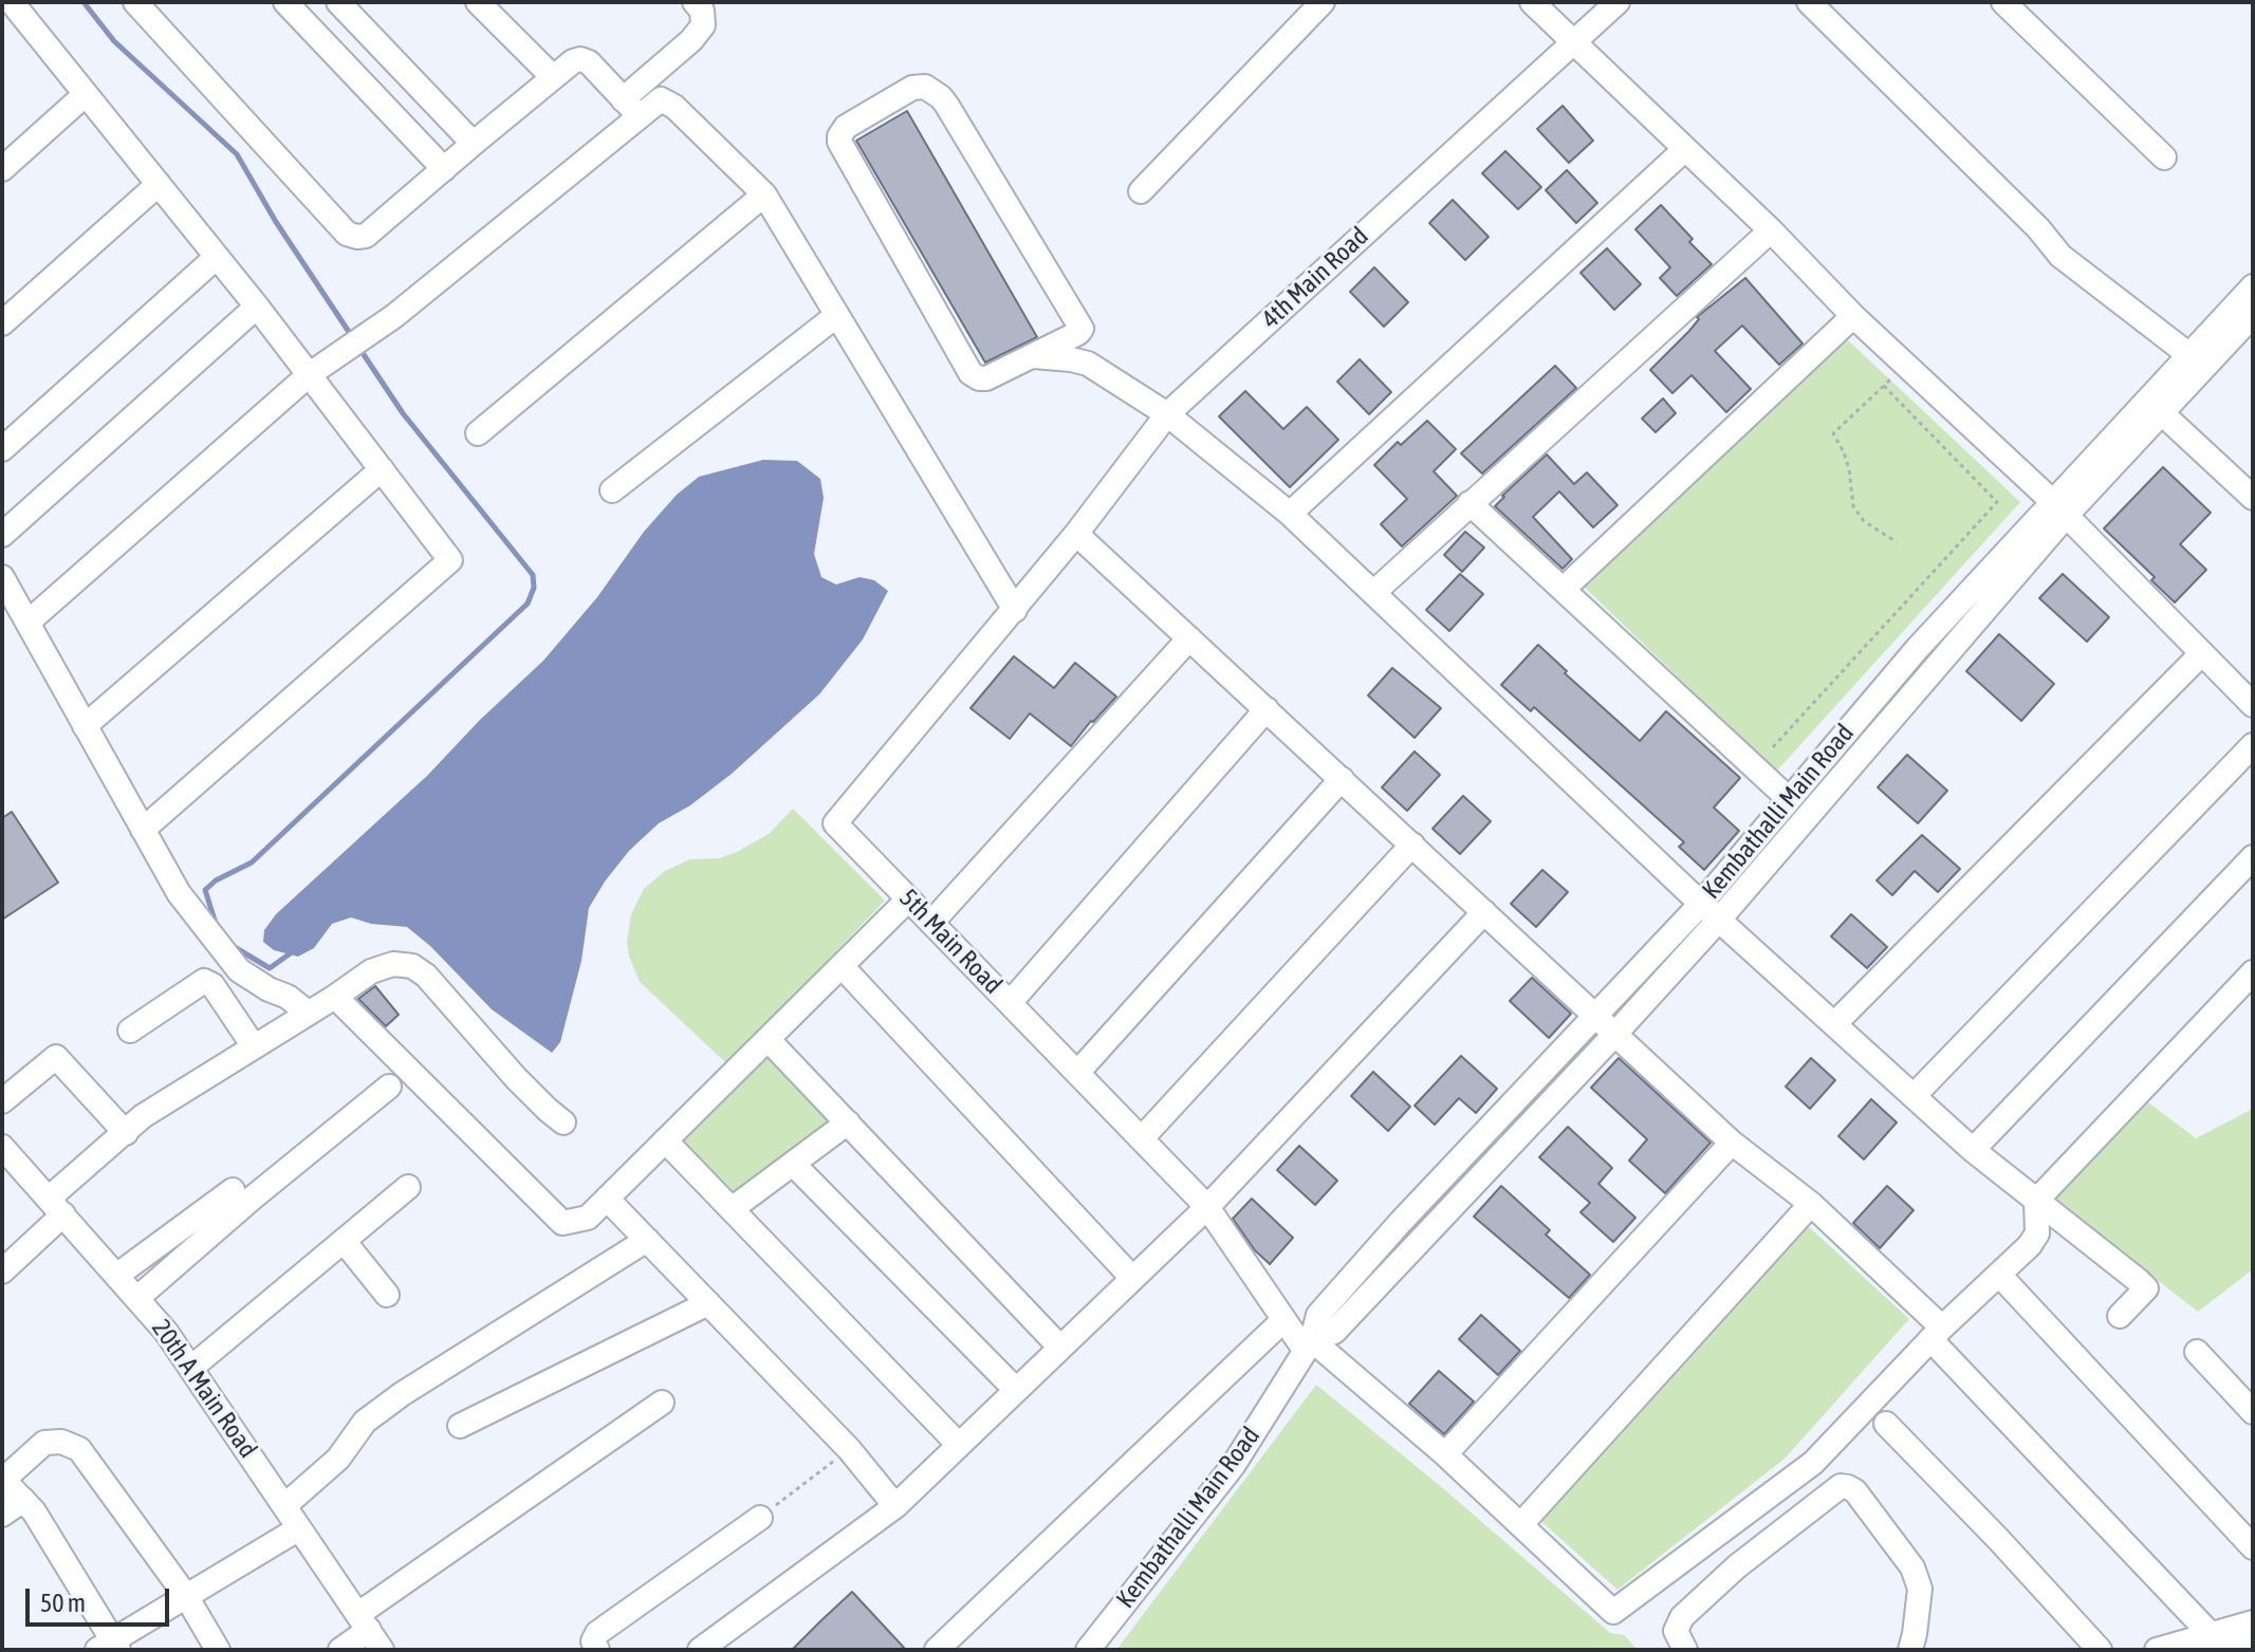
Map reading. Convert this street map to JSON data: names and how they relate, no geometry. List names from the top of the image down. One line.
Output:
{"streets":{"street":["4th Main Road","Kembathalli Main Road","5th Main Road","20th A Main Road"]},"crossings":[["4th Main Road","5th Main Road"],["Kembathalli Main Road","5th Main Road"]],"scale_bar":"50 m"}
